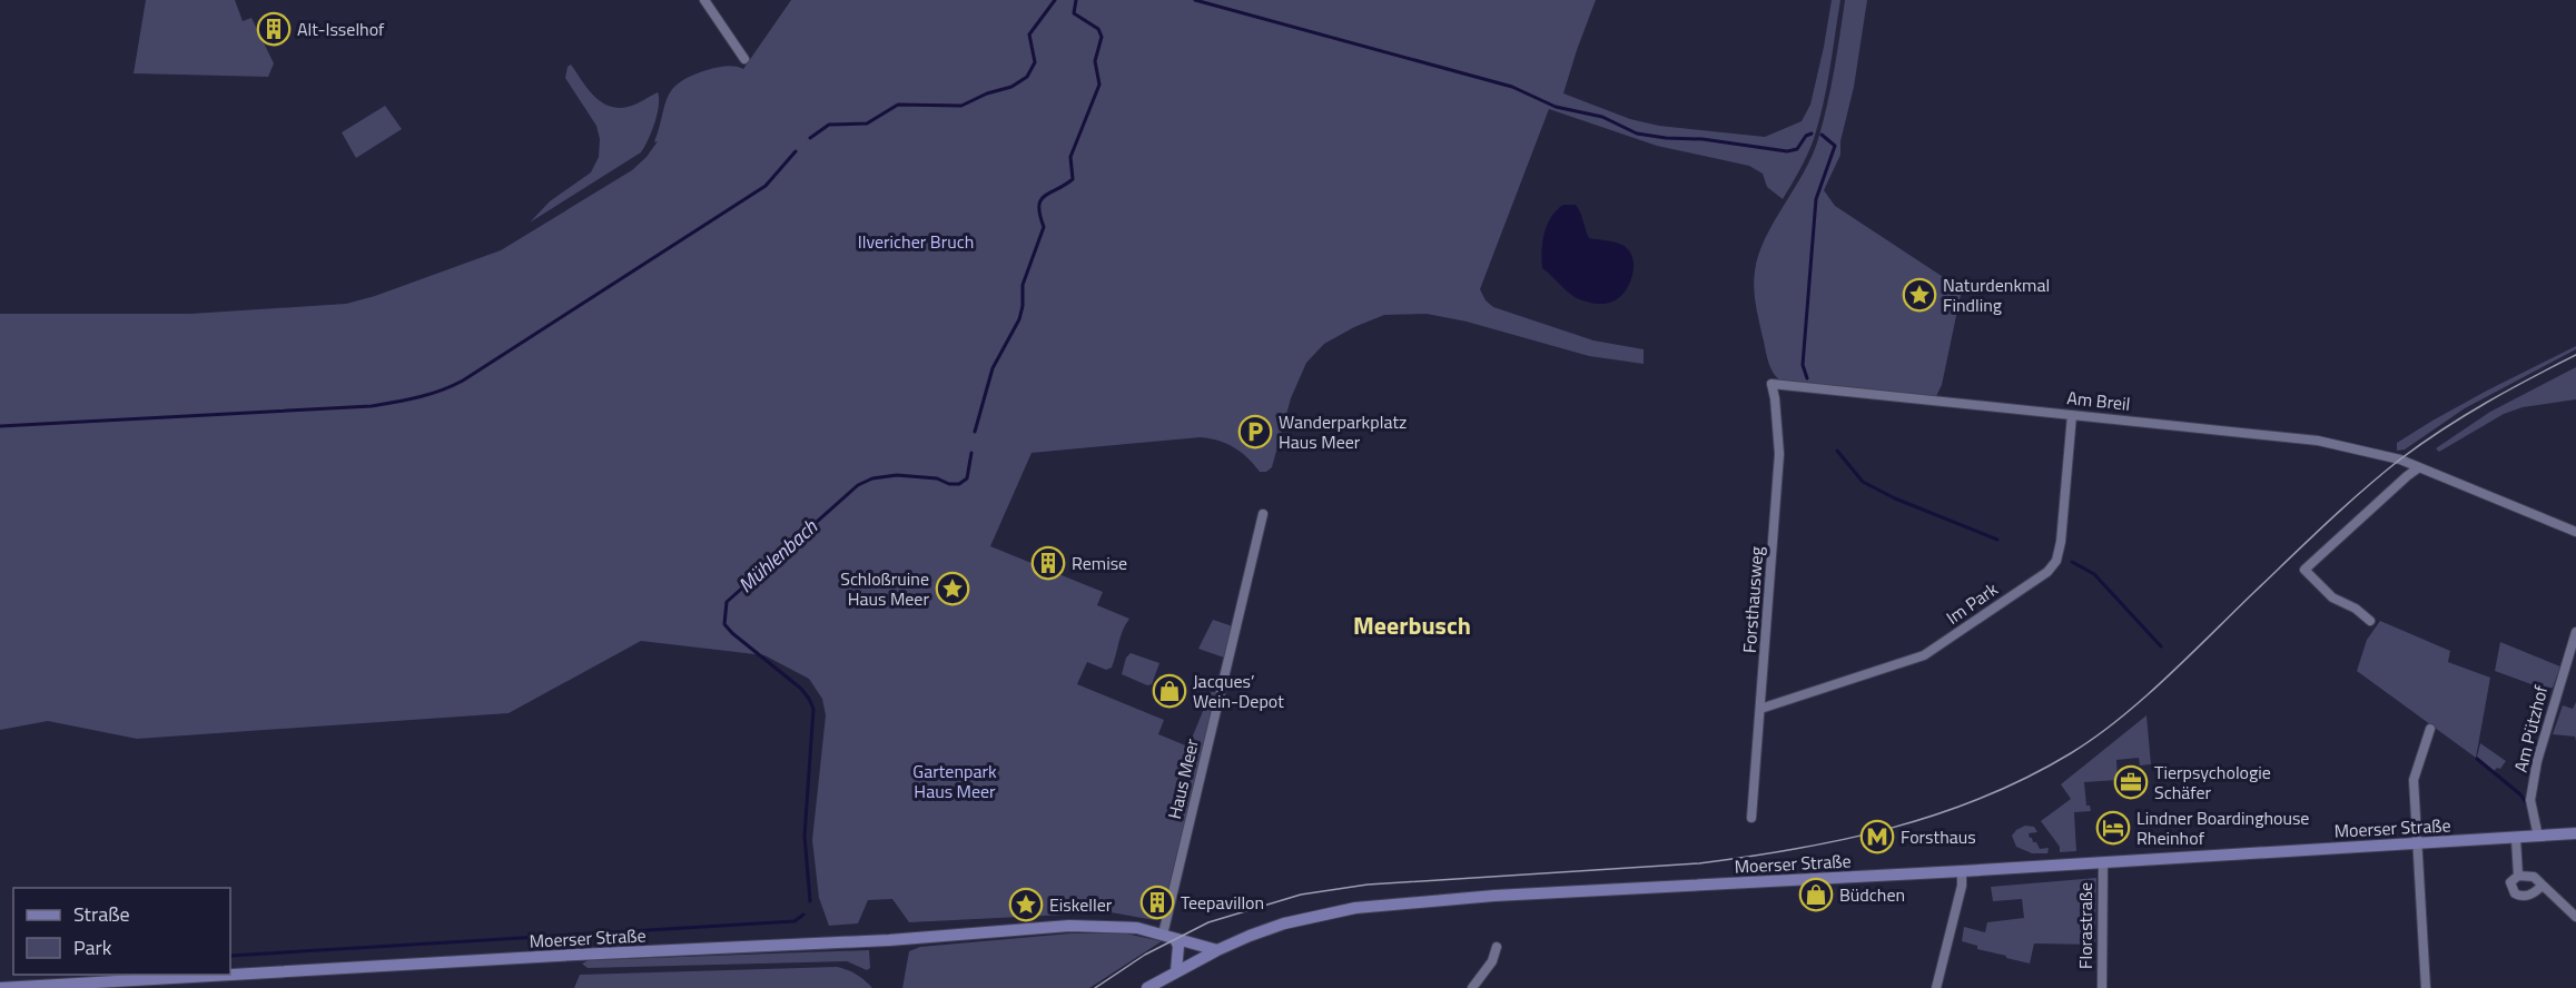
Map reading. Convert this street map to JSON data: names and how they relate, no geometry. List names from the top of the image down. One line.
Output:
{"streets":{"main road":["Moerser Straße"],"street":["Am Breil","Forsthausweg","Im Park","Am Pützhof","Haus Meer","Florastraße"]},"crossings":[["Am Breil","Forsthausweg"],["Am Breil","Im Park"],["Forsthausweg","Im Park"],["Am Pützhof","Moerser Straße"],["Haus Meer","Moerser Straße"],["Moerser Straße","Florastraße"]],"districts":["Meerbusch"],"water":["Mühlenbach"],"parks":["Ilvericher Bruch","Gartenpark Haus Meer"],"places":{"building":["Alt-Isselhof","Remise","Teepavillon"],"place":["Naturdenkmal Findling","Schloßruine Haus Meer","Eiskeller"],"parking":["Wanderparkplatz Haus Meer"],"shop":["Jacques’ Wein-Depot","Büdchen"],"office":["Tierpsychologie Schäfer"],"hotel":["Lindner Boardinghouse Rheinhof"],"metro station":["Forsthaus"]},"legend":["Straße","Park"]}
